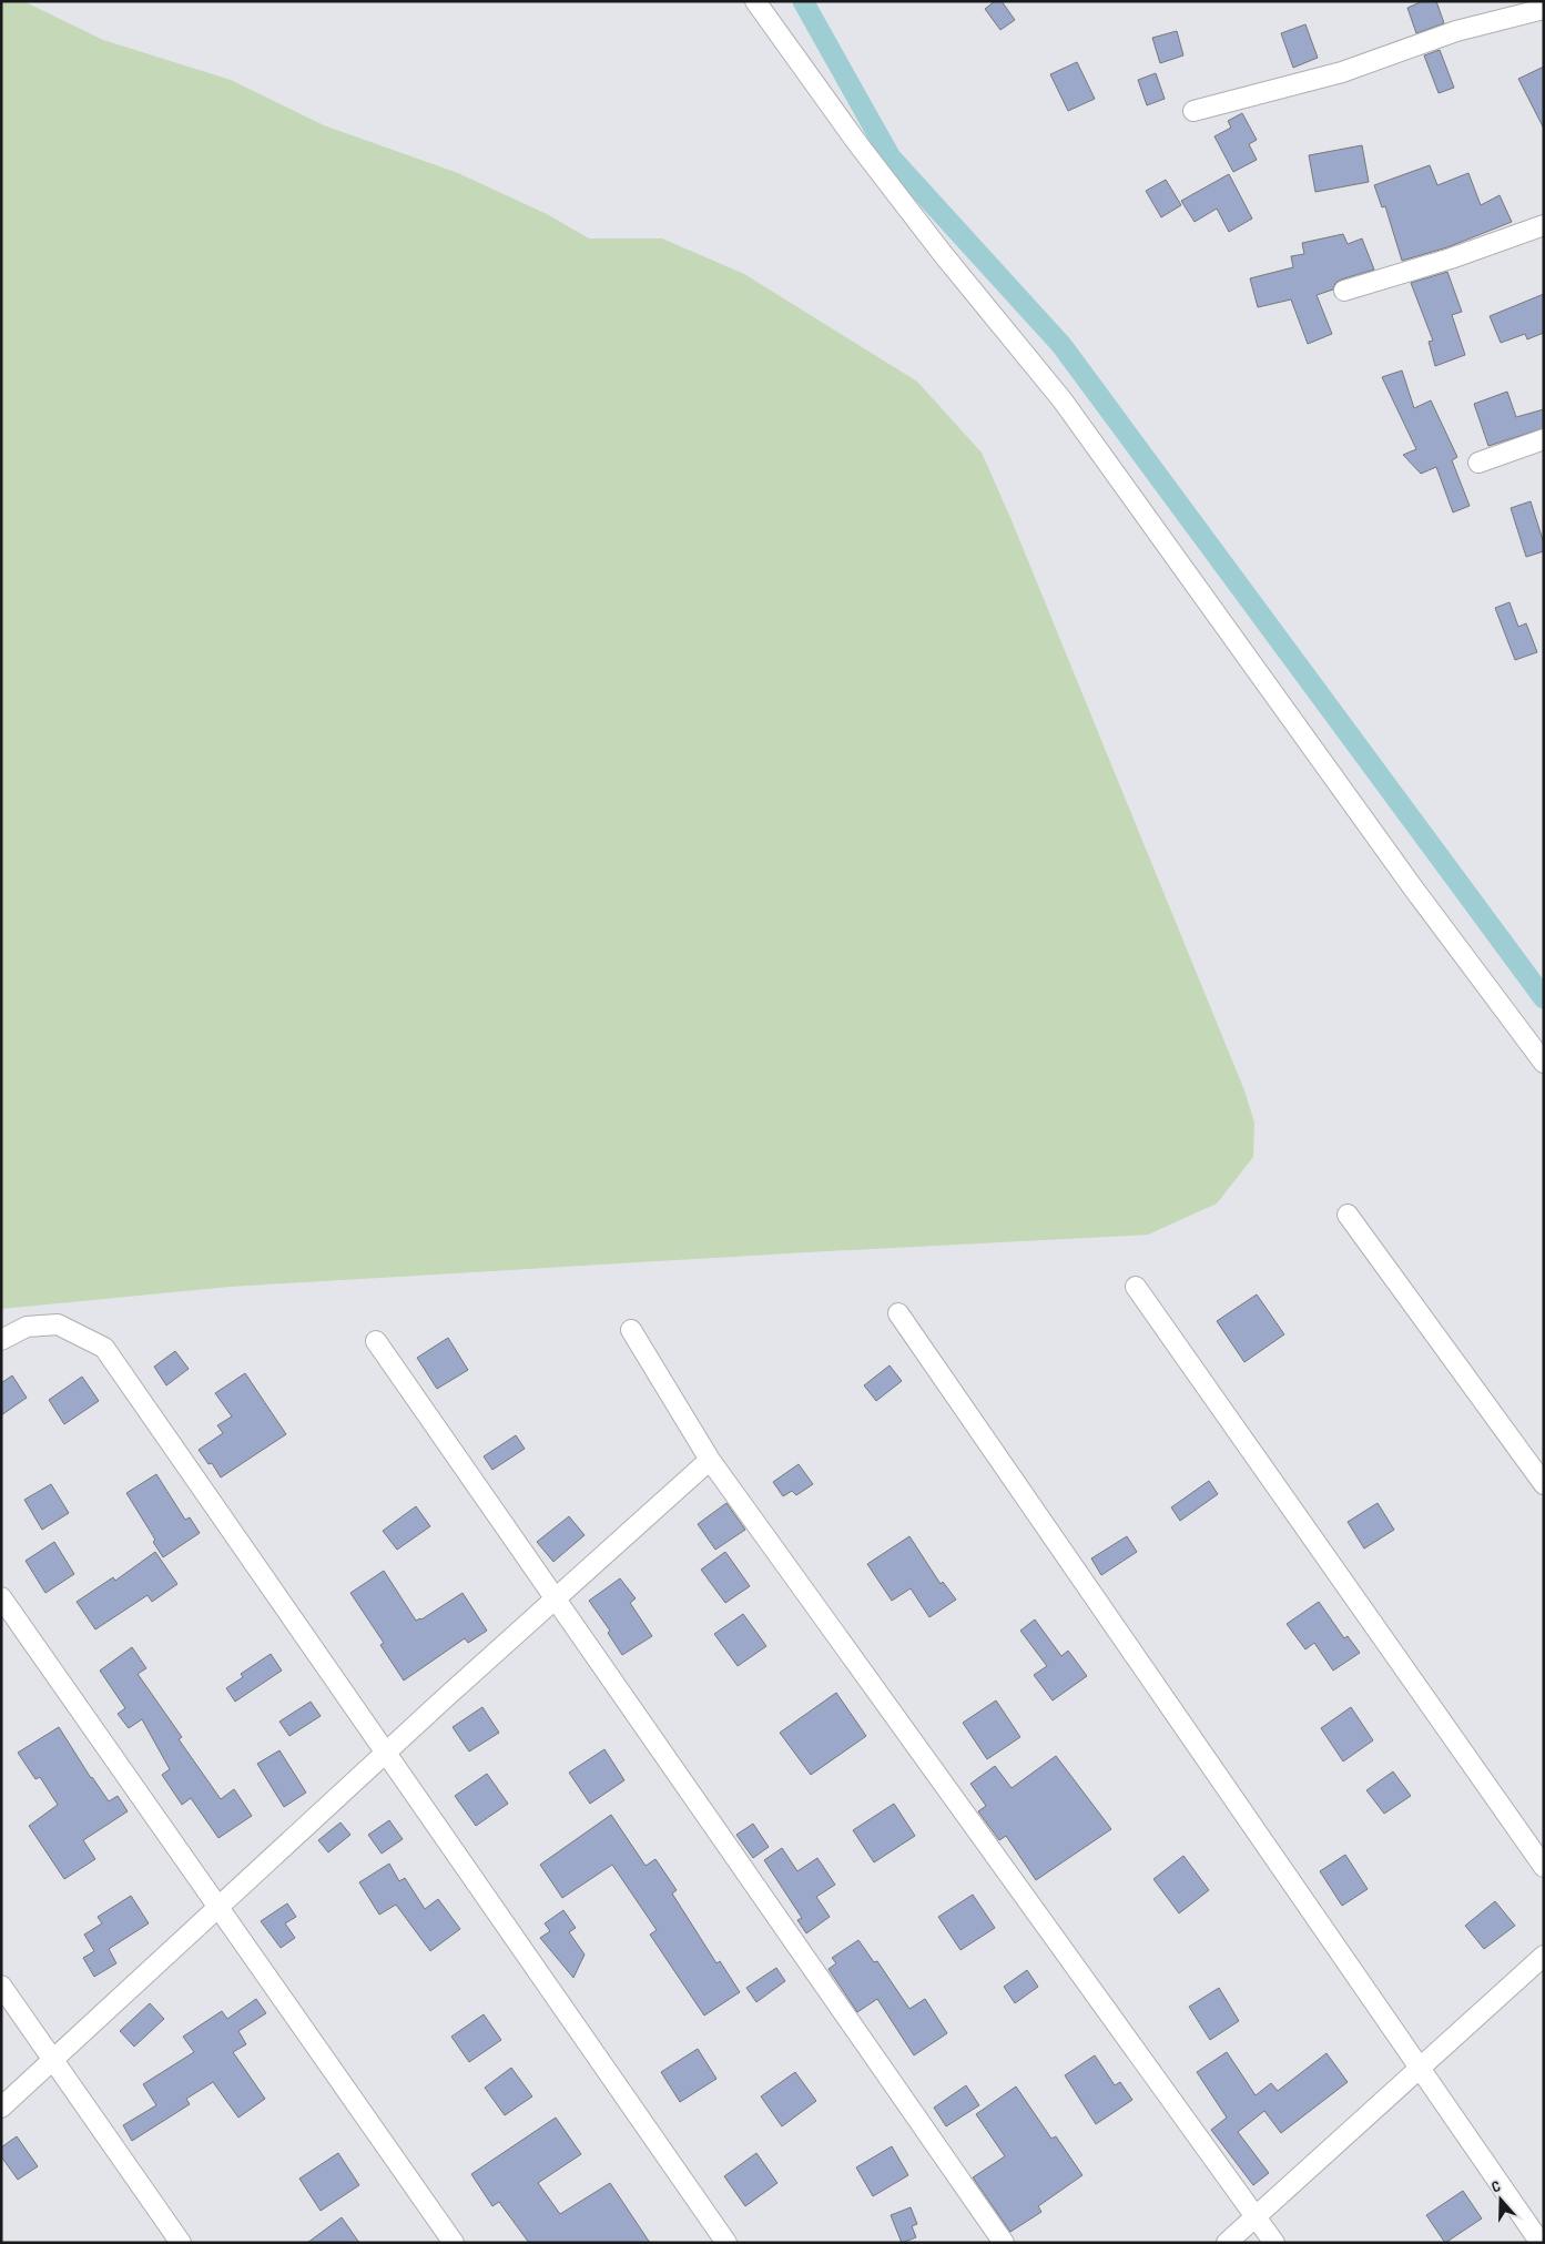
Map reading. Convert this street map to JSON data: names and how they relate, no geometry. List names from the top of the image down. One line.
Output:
{"north":"top"}
